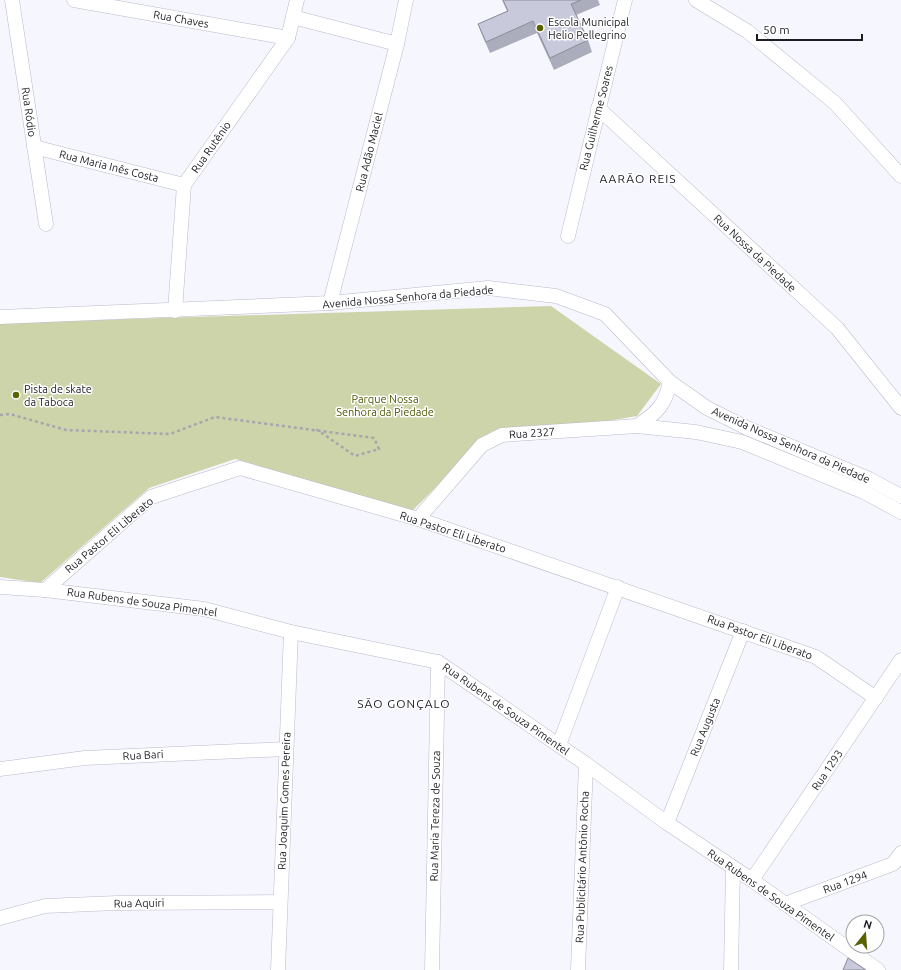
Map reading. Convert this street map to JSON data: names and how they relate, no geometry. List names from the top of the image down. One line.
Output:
{"streets":{"street":["Rua Chaves","Rua Ródio","Rua Guilherme Soares","Rua Rutênio","Rua Adão Maciel","Rua Maria Inês Costa","Rua Nossa da Piedade","Avenida Nossa Senhora da Piedade","Rua 2327","Rua Pastor Eli Liberato","Rua Rubens de Souza Pimentel","Rua Augusta","Rua Bari","Rua 1293","Rua Joaquim Gomes Pereira","Rua Maria Tereza de Souza","Rua Publicitário Antônio Rocha","Rua 1294","Rua Aquiri"]},"crossings":[["Rua Chaves","Rua Rutênio"],["Rua Ródio","Rua Maria Inês Costa"],["Rua Guilherme Soares","Rua Nossa da Piedade"],["Rua Rutênio","Rua Maria Inês Costa"],["Rua Adão Maciel","Avenida Nossa Senhora da Piedade"],["Avenida Nossa Senhora da Piedade","Rua 2327"],["Rua 2327","Rua Pastor Eli Liberato"],["Rua Pastor Eli Liberato","Rua Rubens de Souza Pimentel"],["Rua Pastor Eli Liberato","Rua Augusta"],["Rua Pastor Eli Liberato","Rua 1293"],["Rua Rubens de Souza Pimentel","Rua Augusta"],["Rua Rubens de Souza Pimentel","Rua 1293"],["Rua Rubens de Souza Pimentel","Rua Joaquim Gomes Pereira"],["Rua Rubens de Souza Pimentel","Rua Maria Tereza de Souza"],["Rua Rubens de Souza Pimentel","Rua Publicitário Antônio Rocha"],["Rua Rubens de Souza Pimentel","Rua 1294"],["Rua Bari","Rua Joaquim Gomes Pereira"],["Rua Joaquim Gomes Pereira","Rua Aquiri"]],"districts":["AARÃO REIS","SÃO GONÇALO"],"parks":["Parque Nossa Senhora da Piedade"],"places":["Escola Municipal Helio Pellegrino","Pista de skate da Taboca"],"scale_bar":"50 m","north":"top"}
